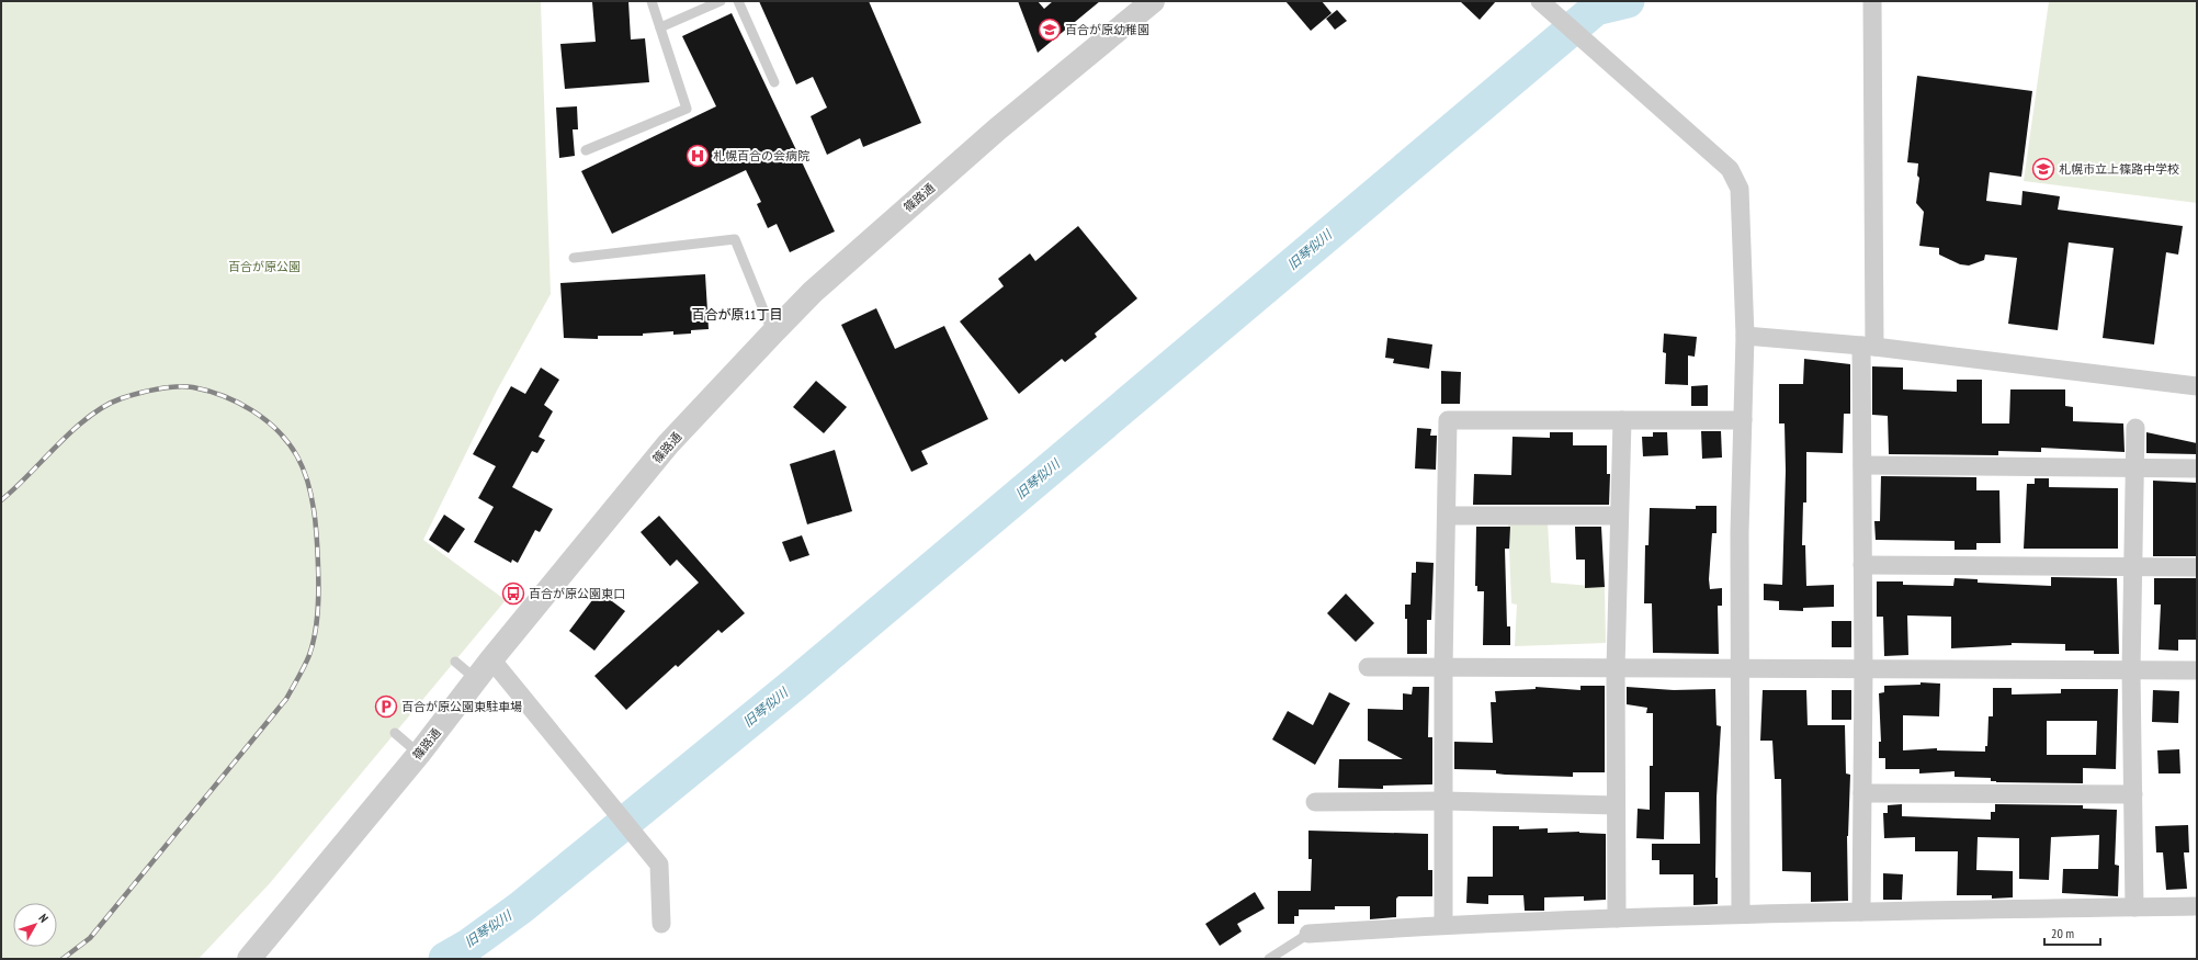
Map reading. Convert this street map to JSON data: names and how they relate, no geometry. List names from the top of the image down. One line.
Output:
{"streets":{"street":["篠路通"]},"districts":["百合が原11丁目"],"water":["旧琴似川"],"parks":["百合が原公園"],"places":{"school or university":["百合が原幼稚園","札幌市立上篠路中学校"],"hospital":["札幌百合の会病院"],"bus stop":["百合が原公園東口"],"parking":["百合が原公園東駐車場"]},"scale_bar":"20 m","north":"top right"}
